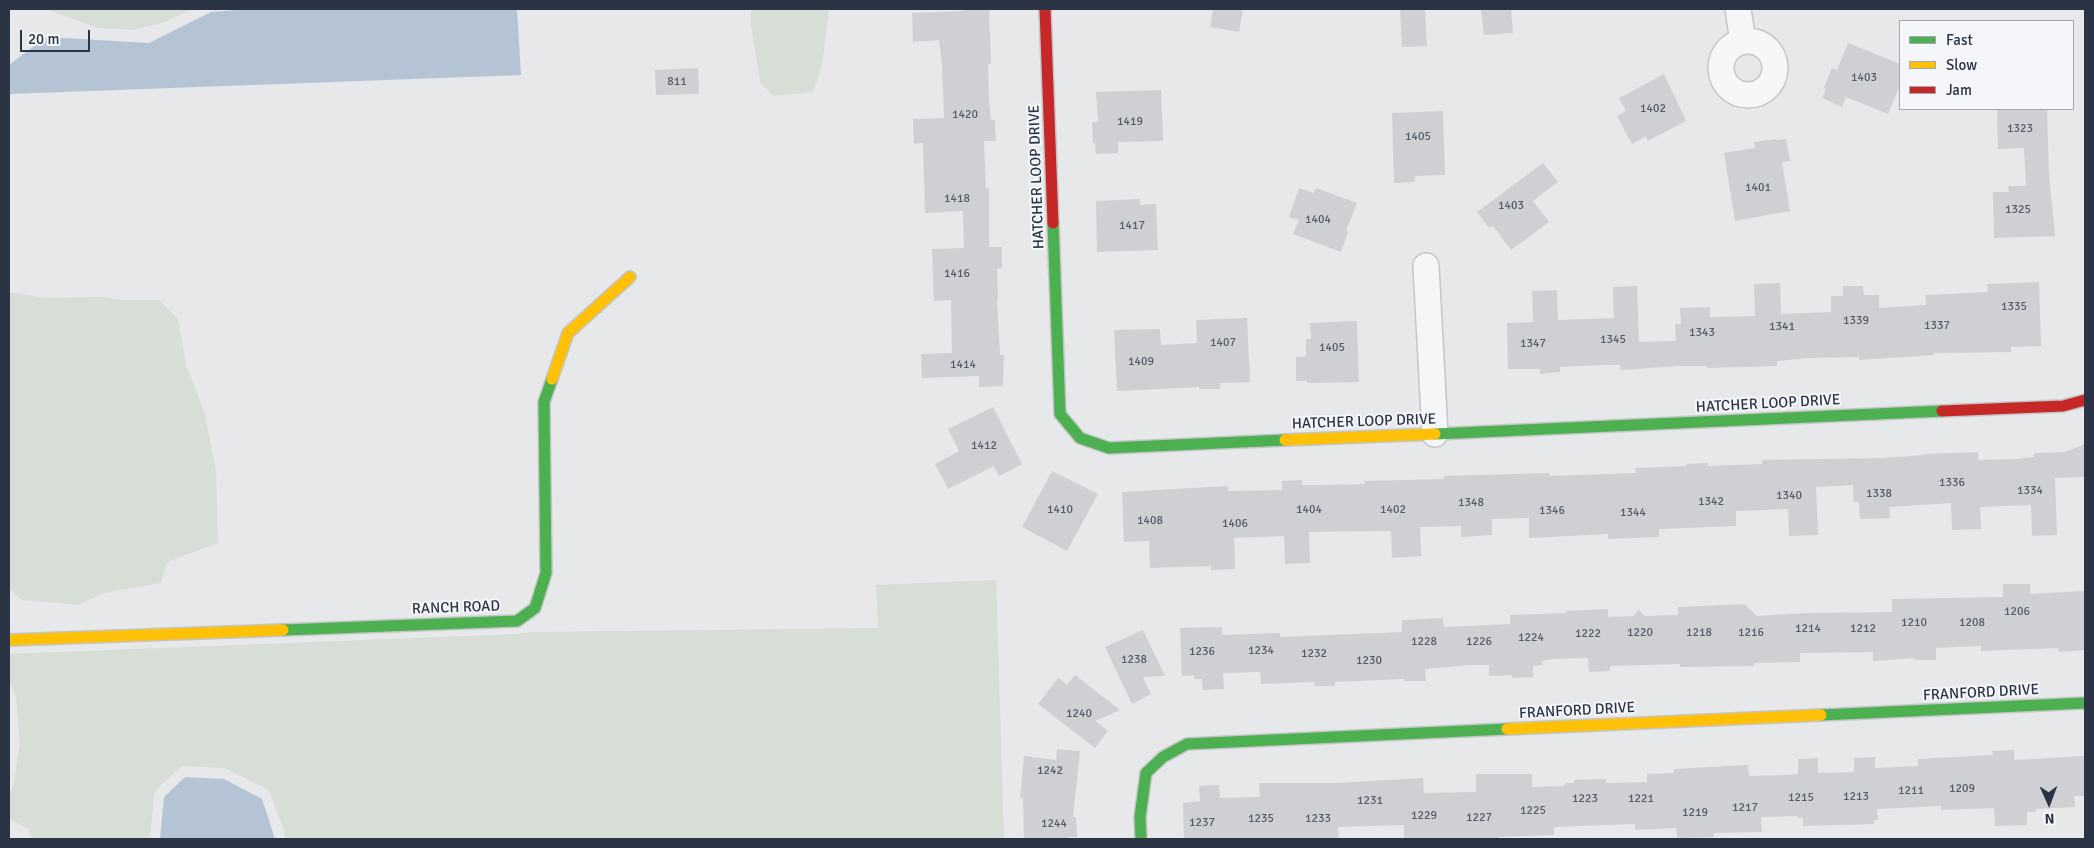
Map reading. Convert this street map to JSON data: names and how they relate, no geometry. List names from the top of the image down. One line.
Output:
{"streets":{"street":["HATCHER LOOP DRIVE","RANCH ROAD","FRANFORD DRIVE"]},"house_numbers":["1403","811","1402","1420","1419","1323","1405","1401","1418","1403","1325","1404","1417","1416","1335","1339","1337","1341","1343","1345","1407","1347","1405","1409","1414","1412","1336","1334","1338","1340","1342","1348","1410","1404","1402","1346","1344","1408","1406","1206","1210","1208","1214","1212","1220","1218","1216","1222","1224","1228","1226","1234","1236","1232","1238","1230","1240","1242","1209","1211","1213","1215","1223","1221","1231","1217","1225","1219","1229","1227","1235","1233","1237","1244"],"legend":["Fast","Slow","Jam"],"scale_bar":"20 m","north":"bottom"}
